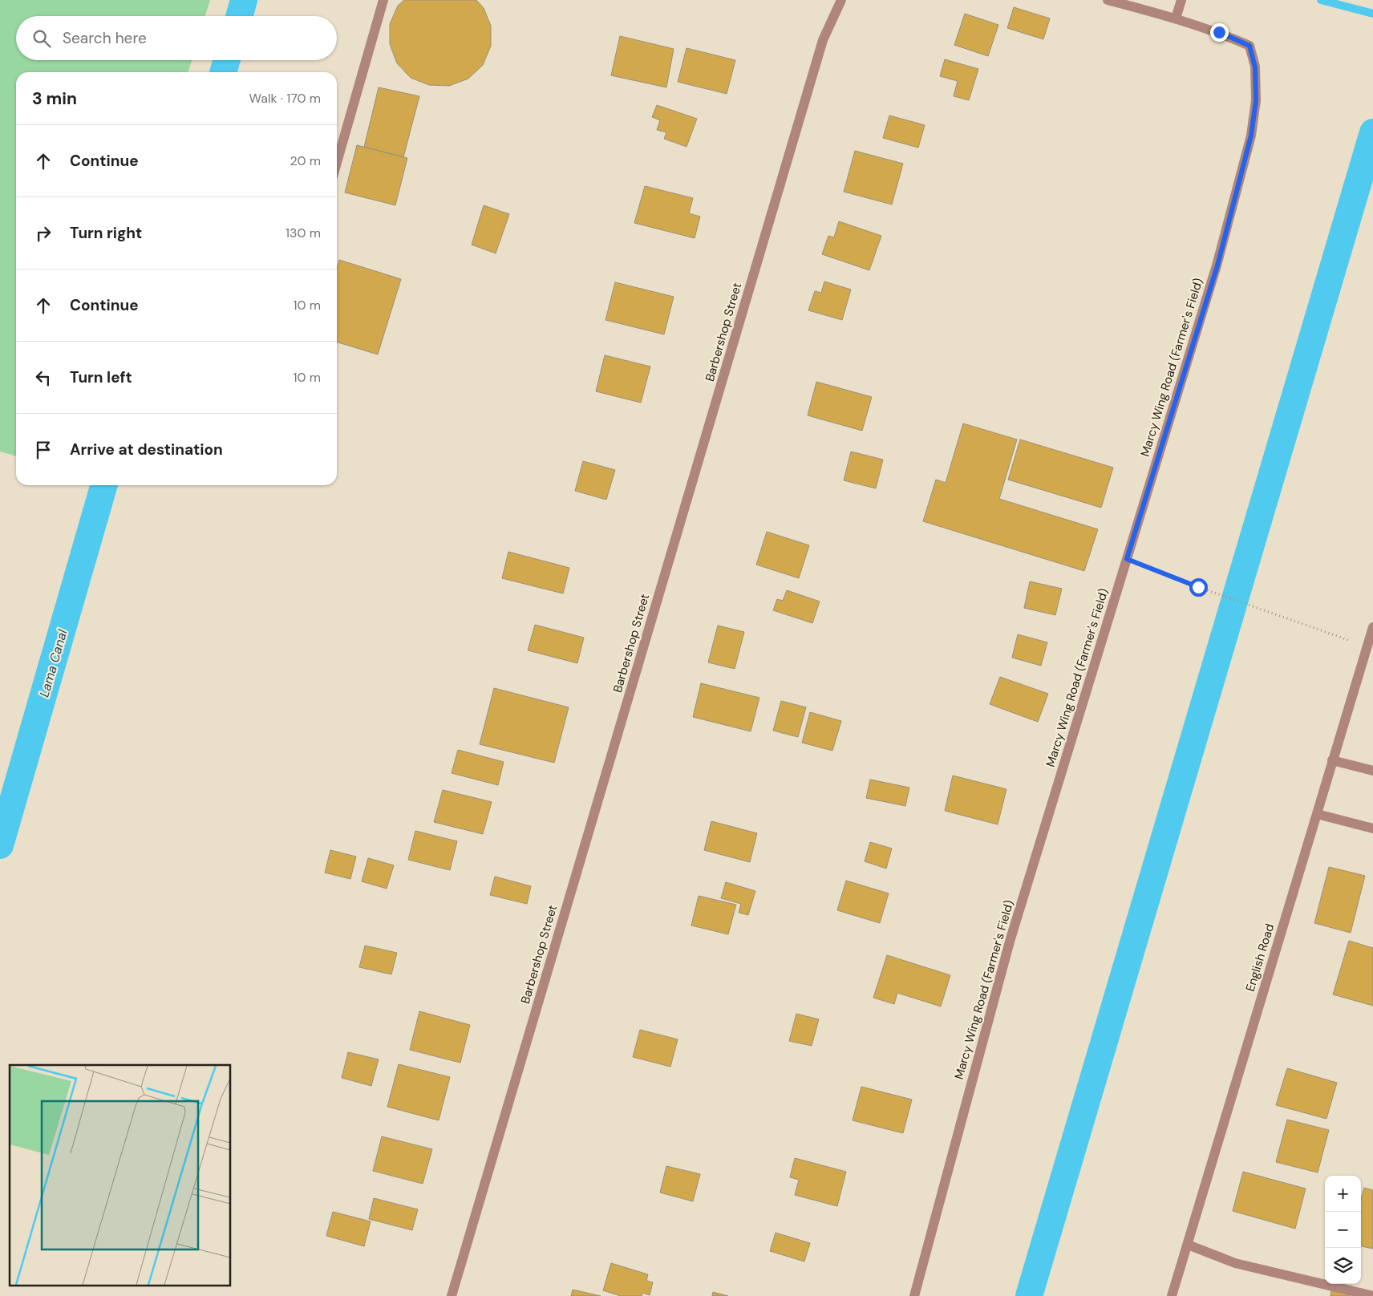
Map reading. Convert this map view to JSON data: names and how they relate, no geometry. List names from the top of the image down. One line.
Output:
{"streets":{"street":["Barbershop Street","Marcy Wing Road (Farmer's Field)","English Road"]},"water":["Lama Canal"],"page":{"search":"Search here","heading":["3 min","Walk · 170 m"],"list":[["Continue","20 m"],["Turn right","130 m"],["Continue","10 m"],["Turn left","10 m"],"Arrive at destination"],"map_buttons":["+","−"]}}
